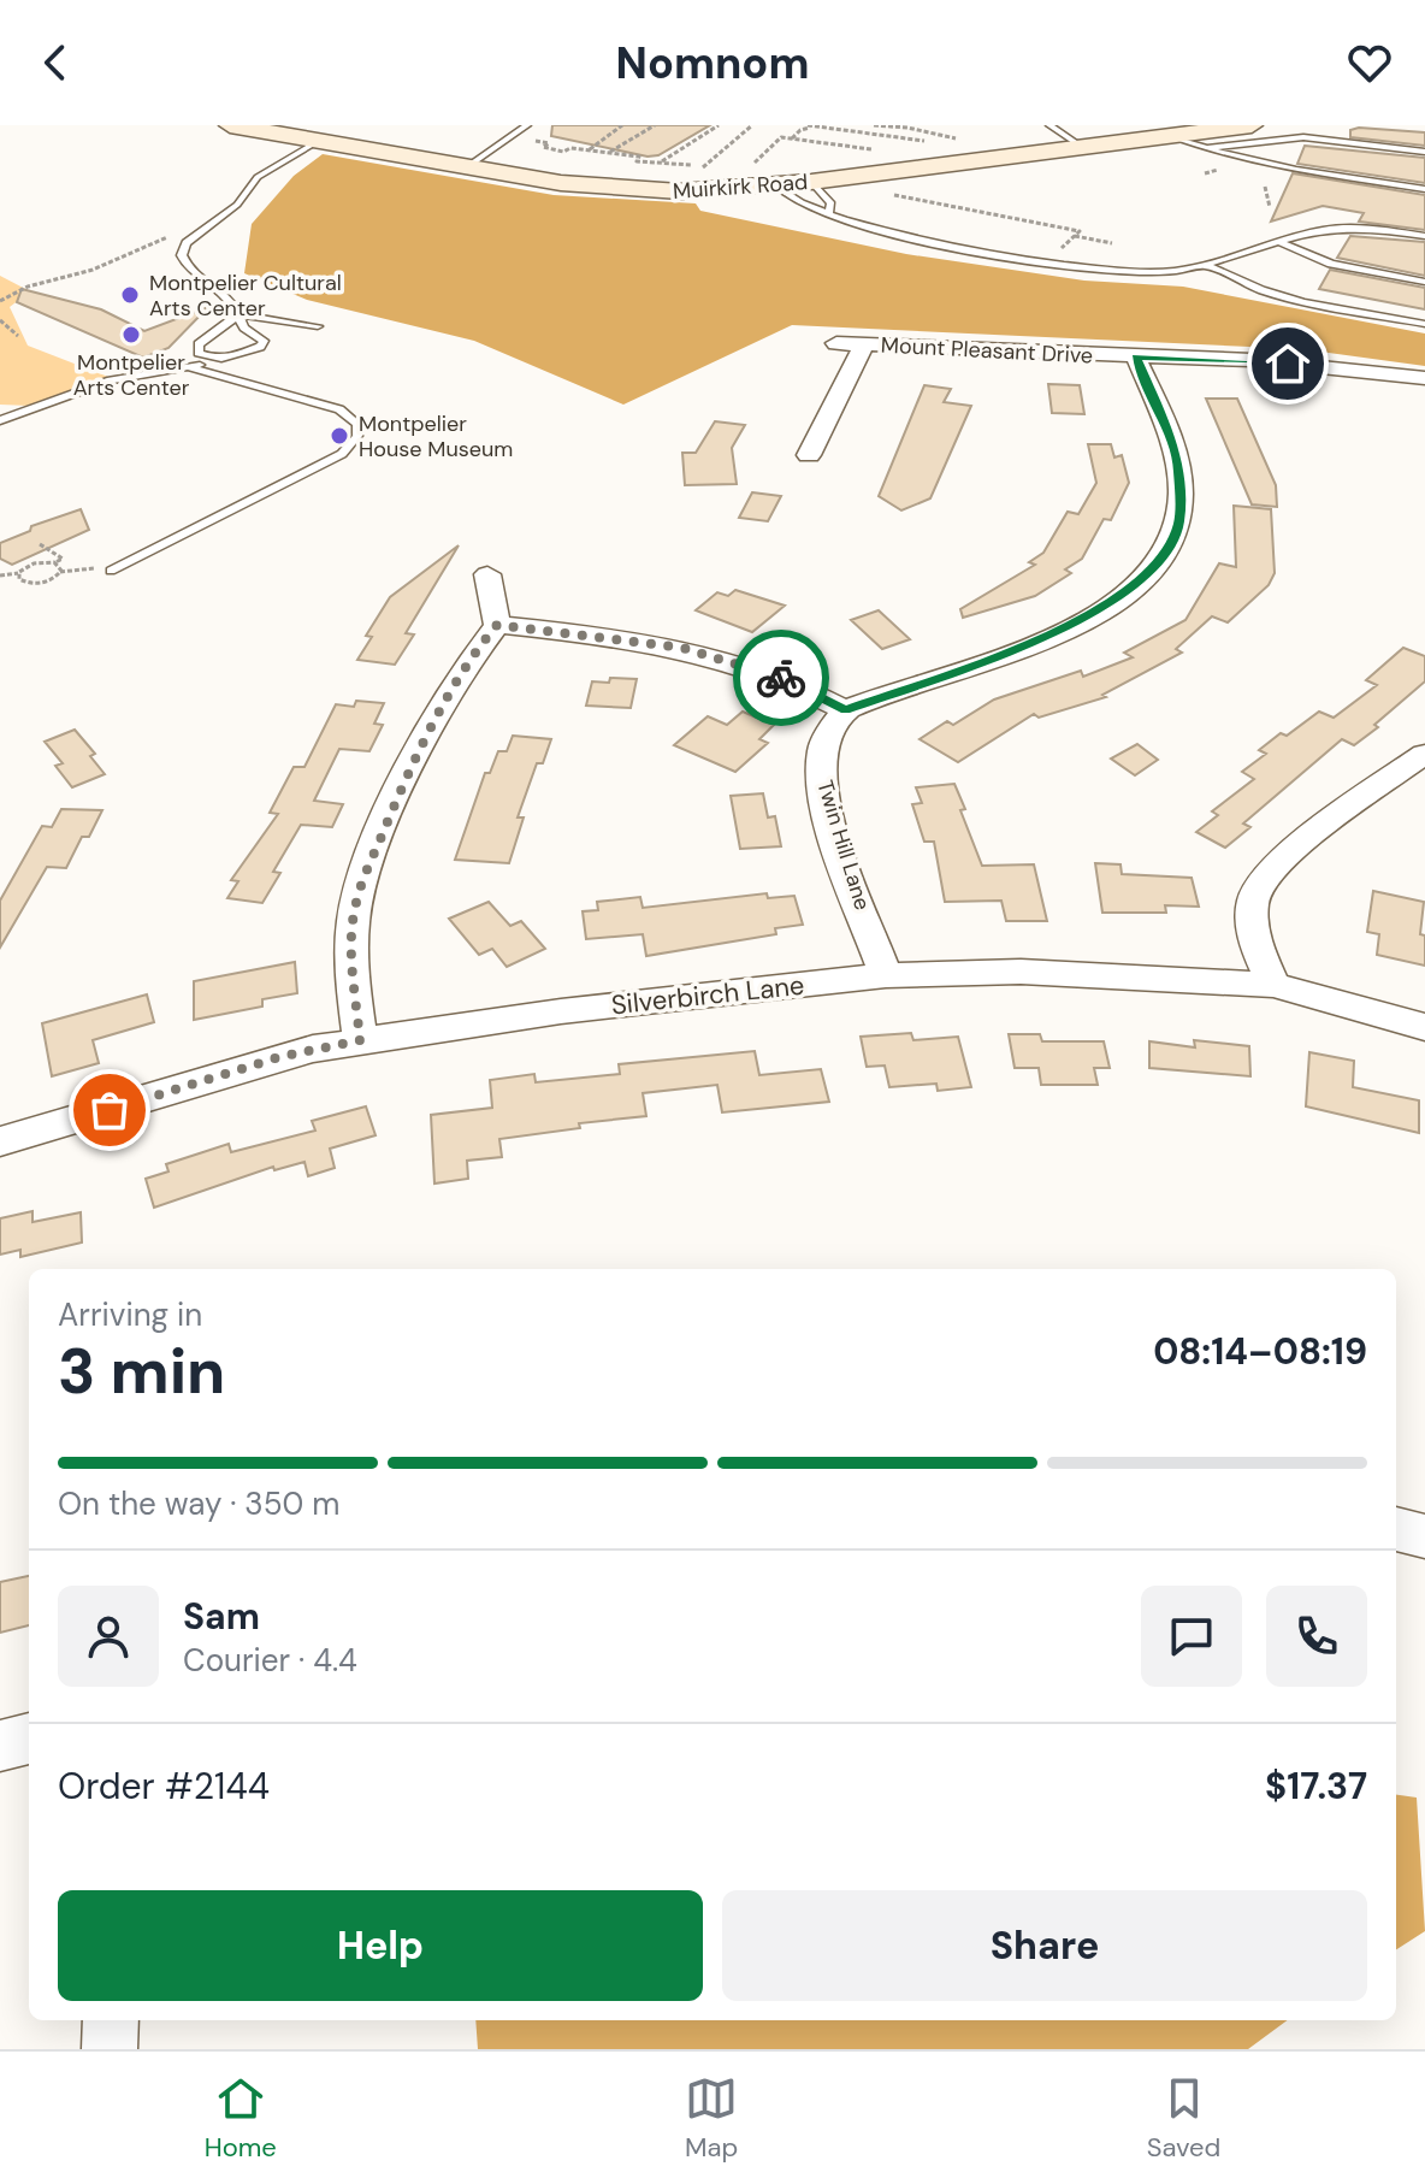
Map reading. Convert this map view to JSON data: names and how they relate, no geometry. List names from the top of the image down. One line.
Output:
{"streets":{"main road":["Muirkirk Road"],"street":["Mount Pleasant Drive","Twin Hill Lane","Silverbirch Lane"]},"crossings":[["Twin Hill Lane","Silverbirch Lane"]],"places":["Montpelier Cultural Arts Center","Montpelier Arts Center","Montpelier House Museum"],"page":{"header":"Nomnom","heading":["3 min","Arriving in","08:14–08:19"],"panel":["Sam","Courier · 4.4","Order #2144","$17.37"],"bar":"On the way · 350 m","buttons":["Help","Share"],"tabs":["Home","Map","Saved"]}}
